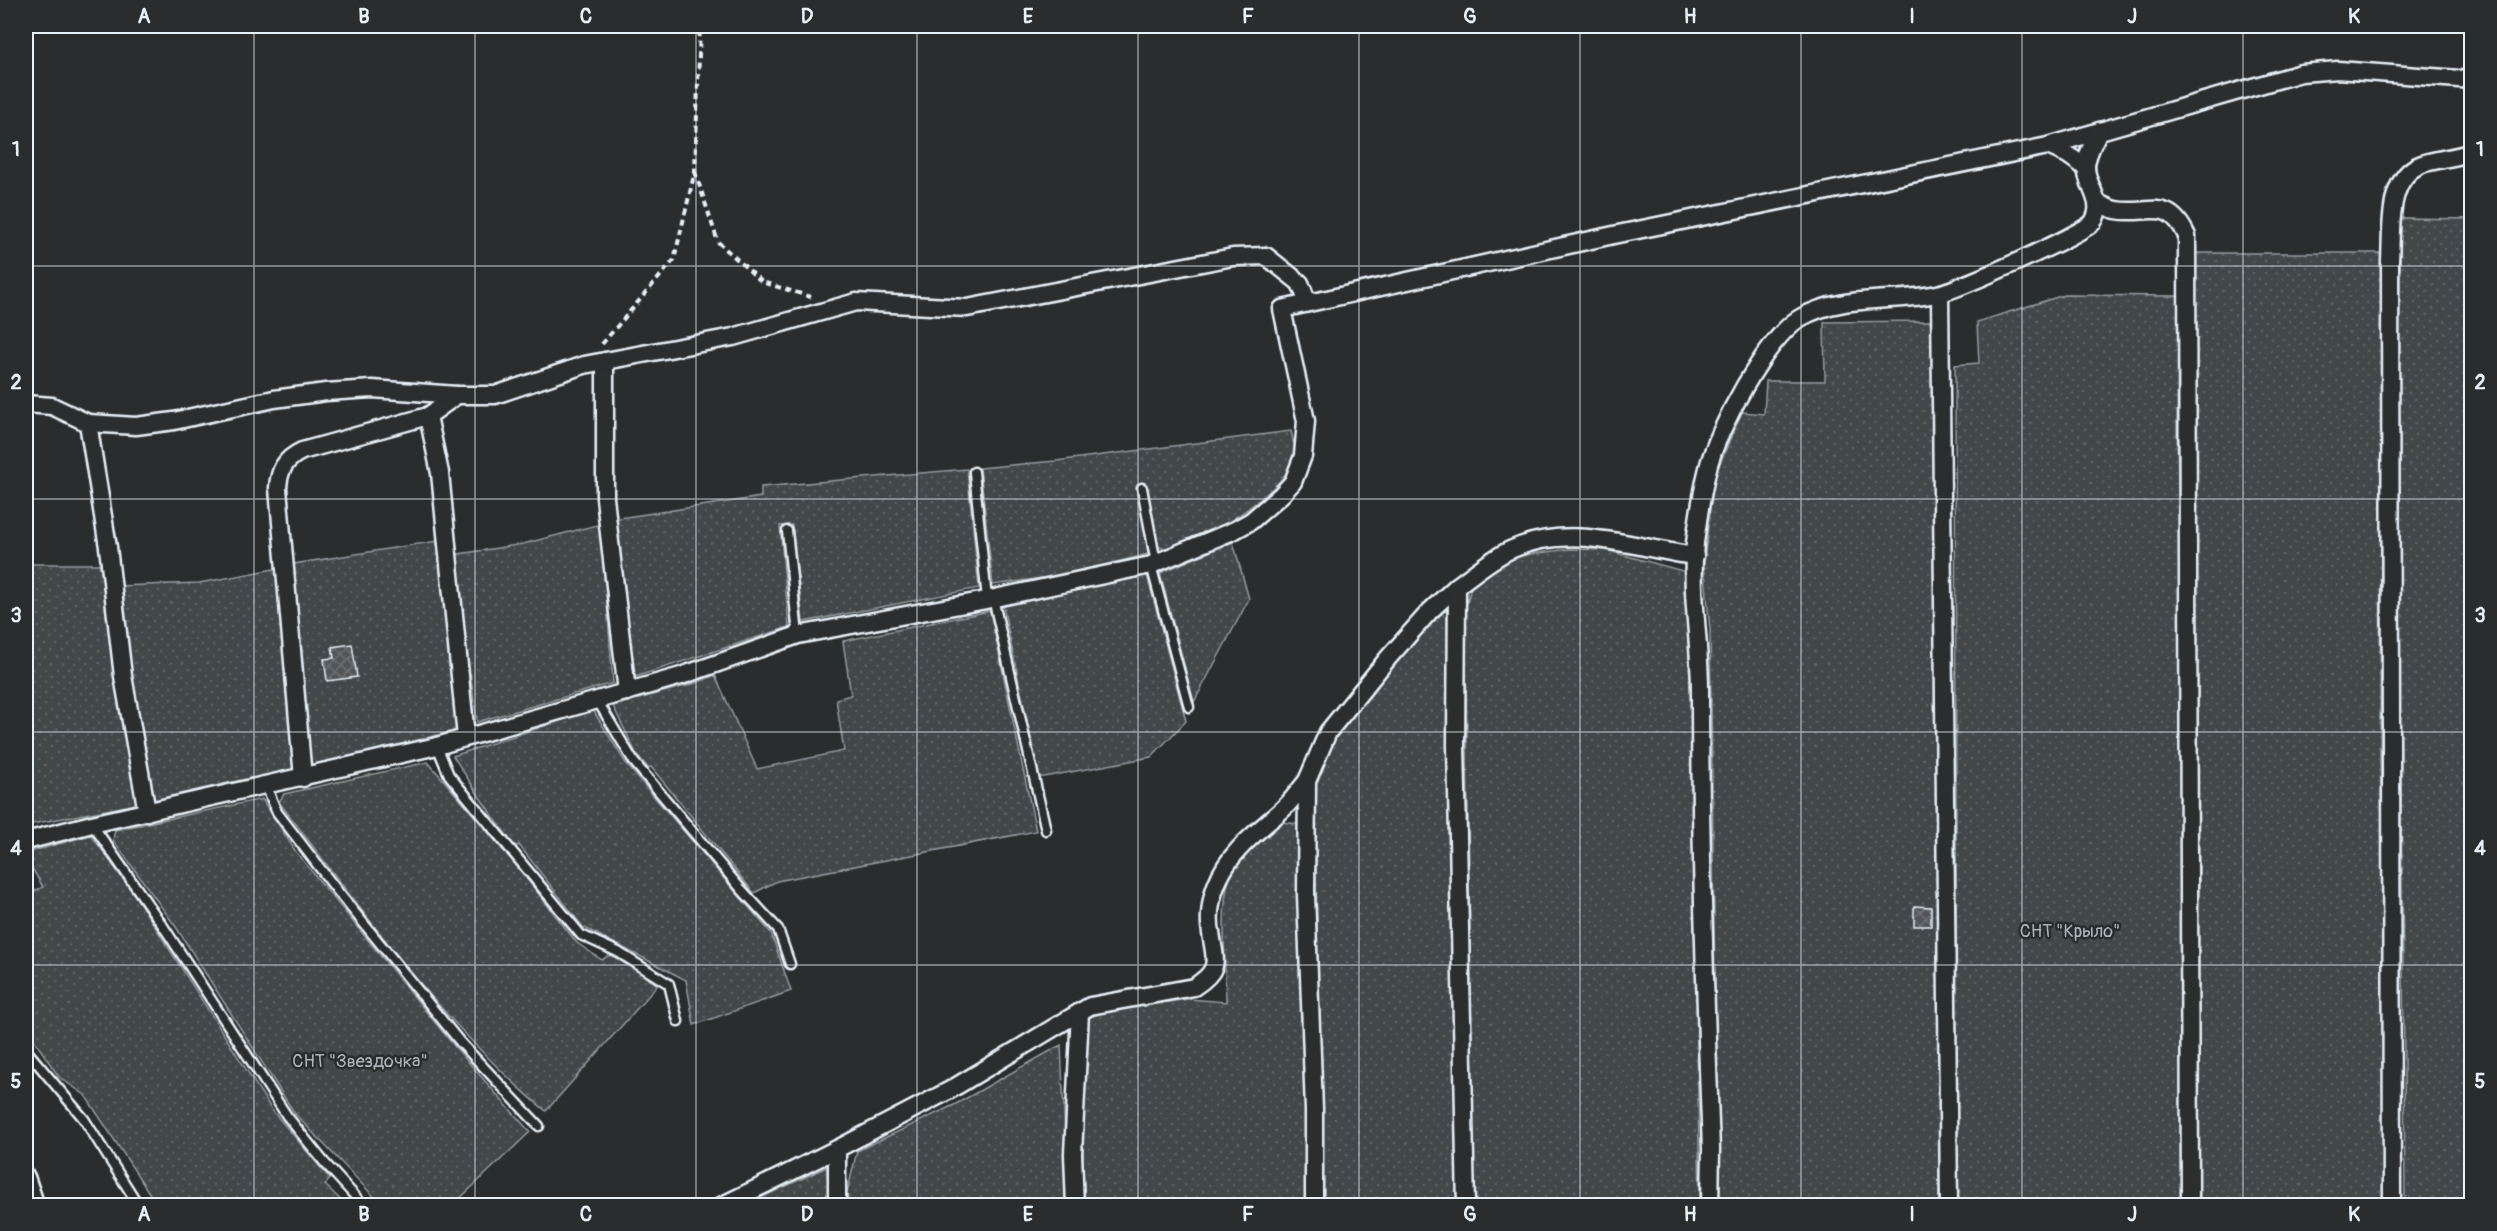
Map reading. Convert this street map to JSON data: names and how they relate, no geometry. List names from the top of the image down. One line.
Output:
{"parks":["СНТ \"Крыло\"","СНТ \"Звездочка\""],"grid":{"columns":["A","B","C","D","E","F","G","H","I","J","K"],"rows":["1","2","3","4","5"]}}
